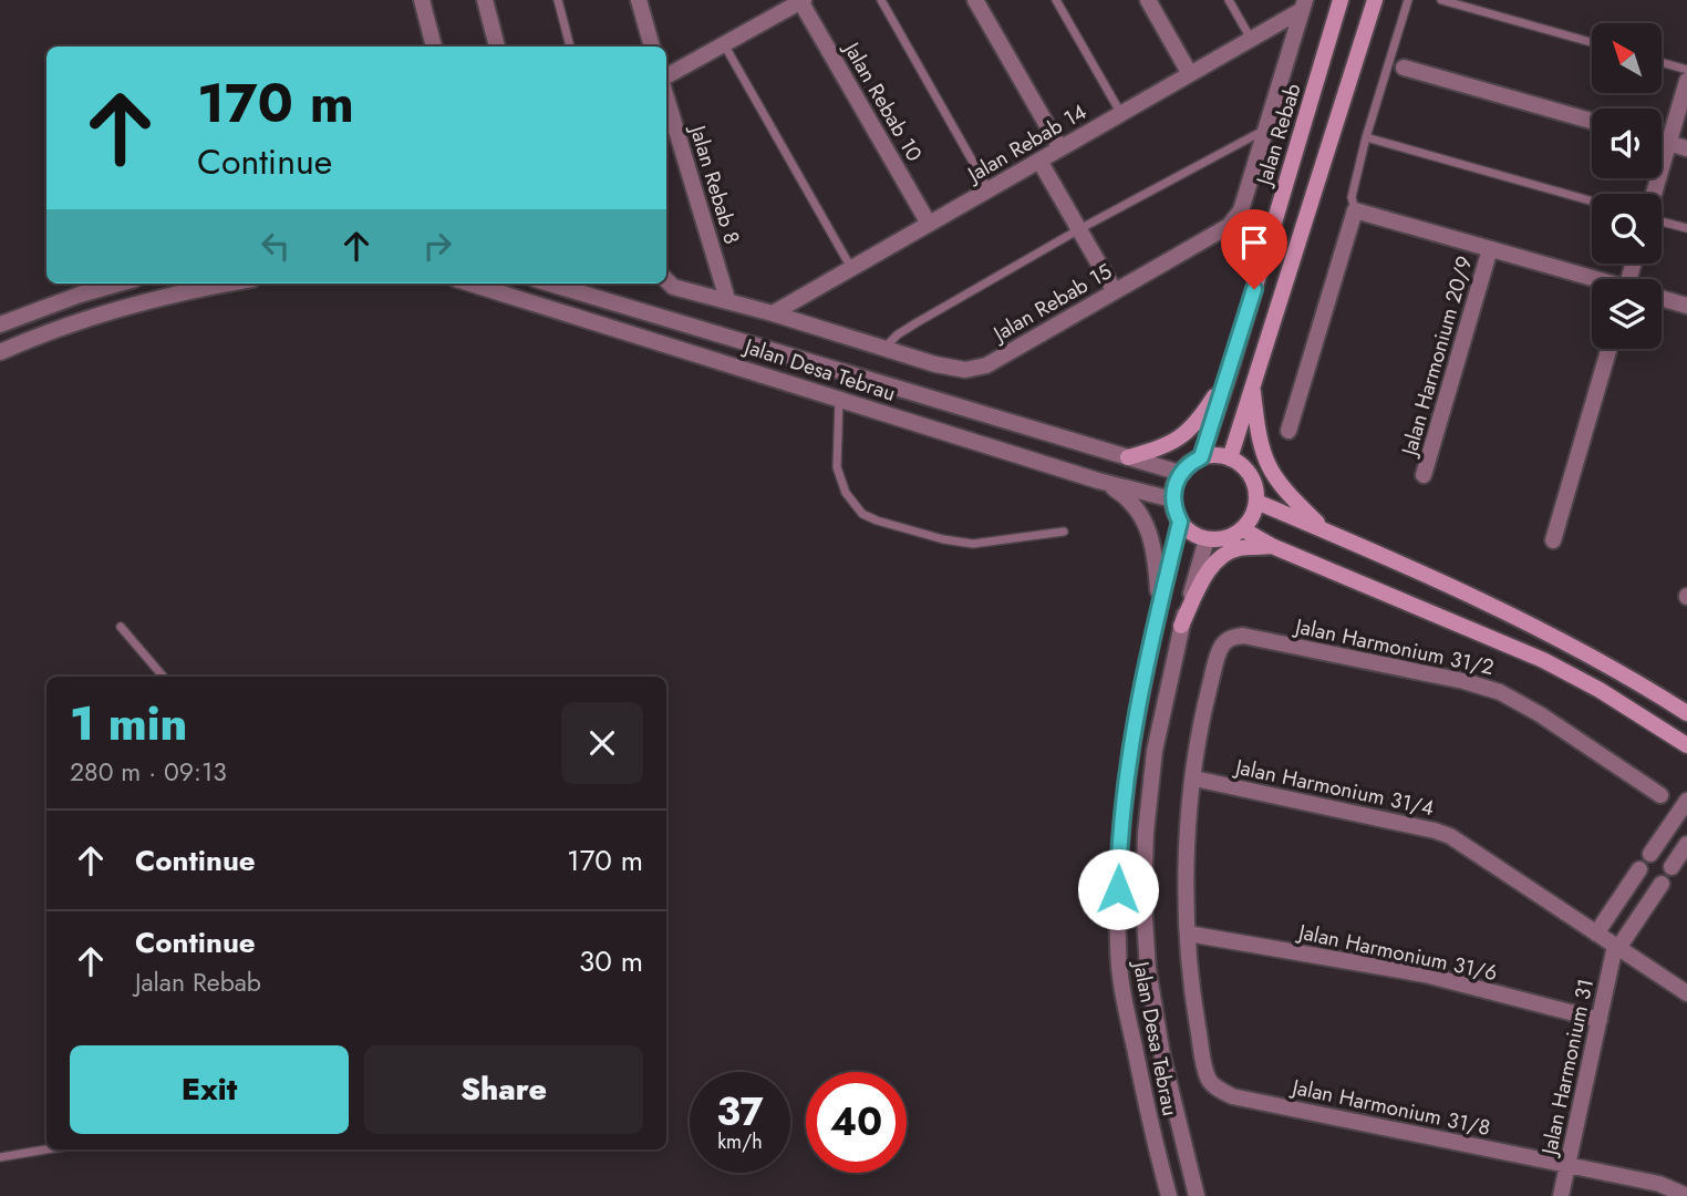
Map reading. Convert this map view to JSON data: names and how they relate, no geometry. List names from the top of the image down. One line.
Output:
{"streets":{"main road":["Jalan Rebab"],"street":["Jalan Rebab 10","Jalan Rebab 14","Jalan Rebab 8","Jalan Rebab 15","Jalan Harmonium 20/9","Jalan Desa Tebrau","Jalan Harmonium 31/2","Jalan Harmonium 31/4","Jalan Harmonium 31/6","Jalan Harmonium 31","Jalan Harmonium 31/8"]},"crossings":[["Jalan Rebab 10","Jalan Rebab 14"],["Jalan Rebab","Jalan Desa Tebrau"],["Jalan Rebab 14","Jalan Rebab 15"],["Jalan Rebab 8","Jalan Rebab 15"],["Jalan Harmonium 31/2","Jalan Harmonium 31/4"],["Jalan Harmonium 31/4","Jalan Harmonium 31"],["Jalan Harmonium 31/6","Jalan Harmonium 31"],["Jalan Harmonium 31/6","Jalan Harmonium 31/8"],["Jalan Harmonium 31","Jalan Harmonium 31/8"]],"north":"top left","page":{"turn":["170 m","Continue"],"heading":["1 min","280 m · 09:13"],"list":[{"name":"Continue","value":"170 m"},{"name":"Continue","note":"Jalan Rebab","value":"30 m"}],"buttons":["Exit","Share"],"speed":"37 km/h","limit":"40"}}
